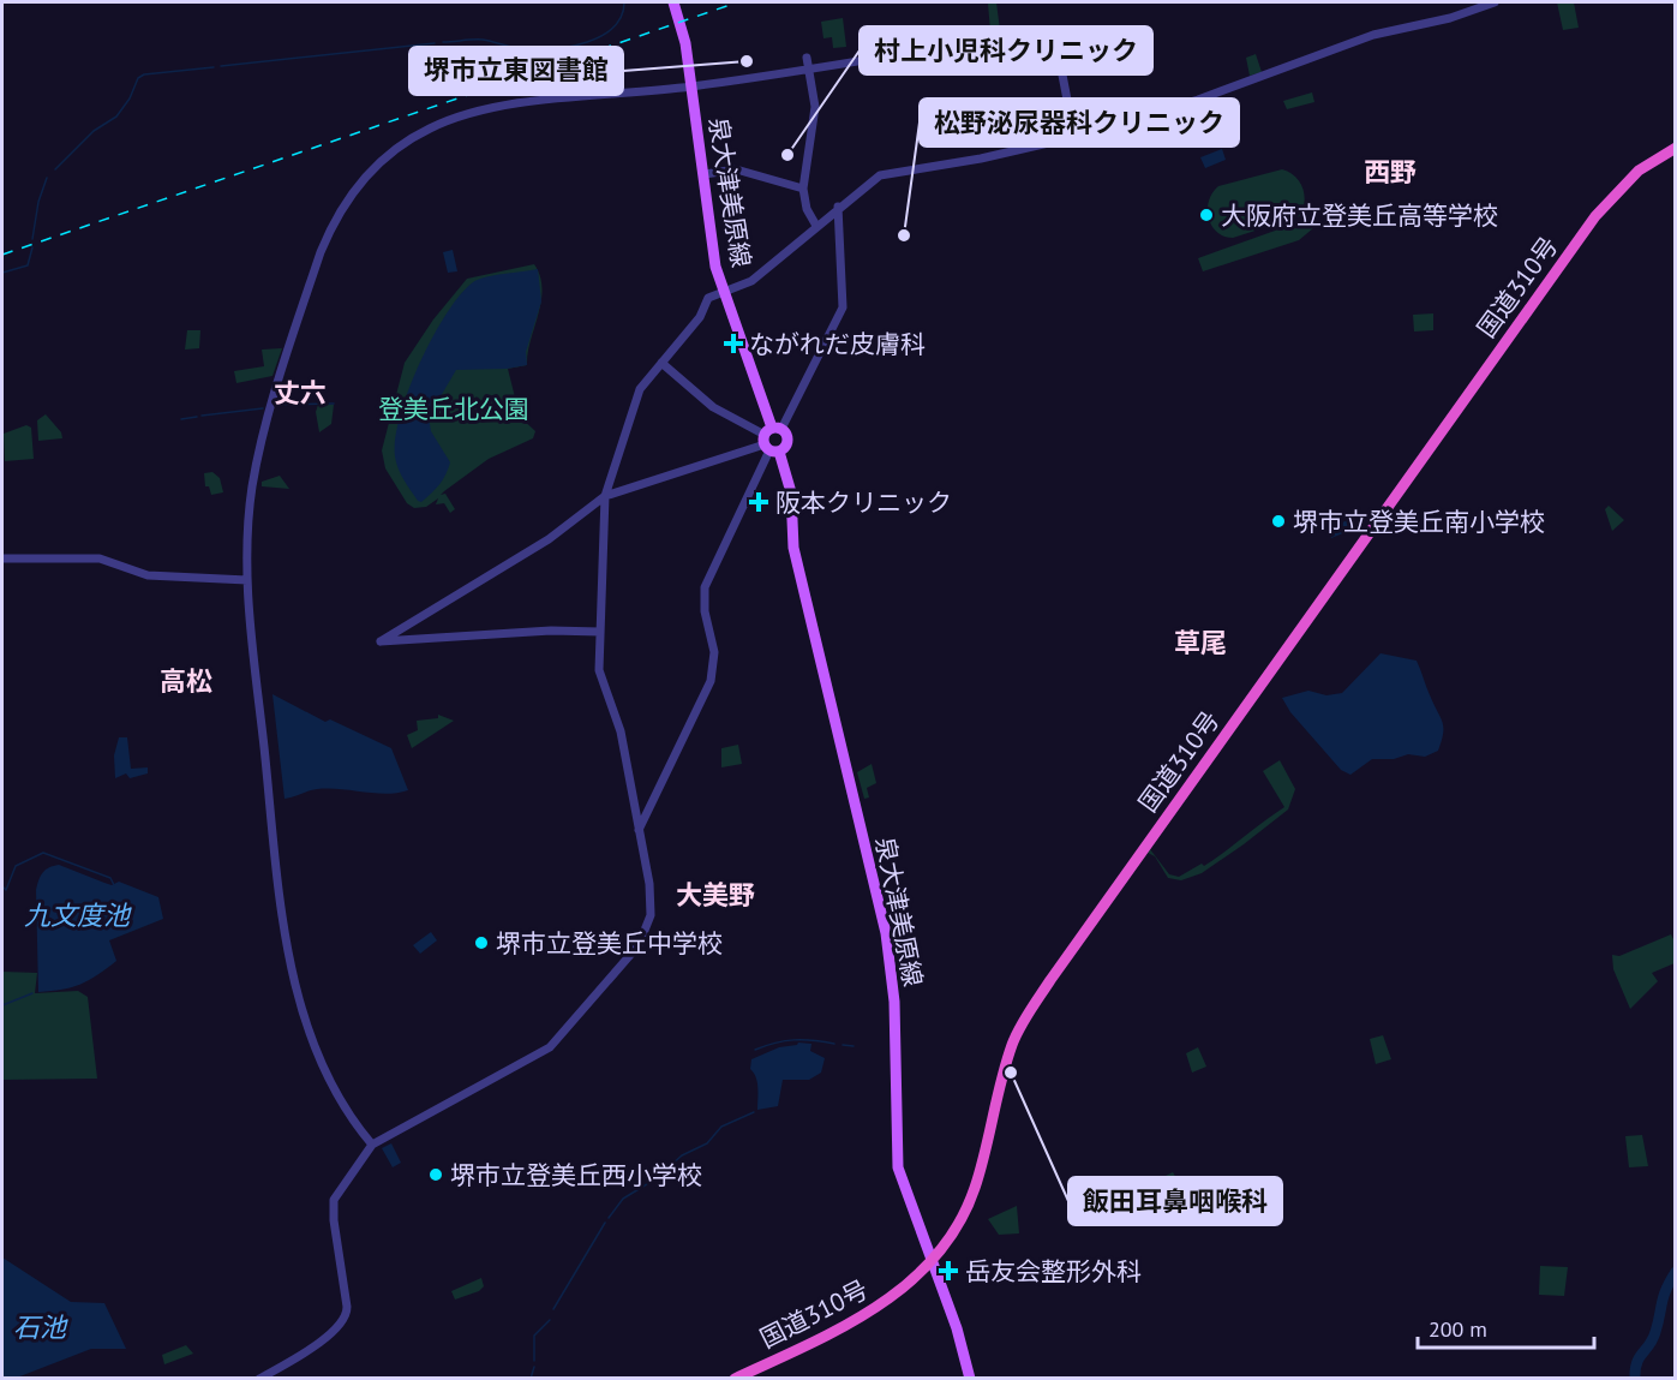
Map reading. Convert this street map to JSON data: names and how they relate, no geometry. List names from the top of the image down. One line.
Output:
{"streets":{"highway":["国道310号"],"main road":["泉大津美原線"]},"crossings":[["泉大津美原線","国道310号"]],"districts":["西野","丈六","草尾","高松","大美野"],"water":["九文度池","石池"],"parks":["登美丘北公園"],"places":{"other":["堺市立東図書館","村上小児科クリニック","大阪府立登美丘高等学校","松野泌尿器科クリニック","堺市立登美丘南小学校","堺市立登美丘中学校","飯田耳鼻咽喉科","堺市立登美丘西小学校"],"health":["ながれだ皮膚科","阪本クリニック","岳友会整形外科"]},"scale_bar":"200 m"}
